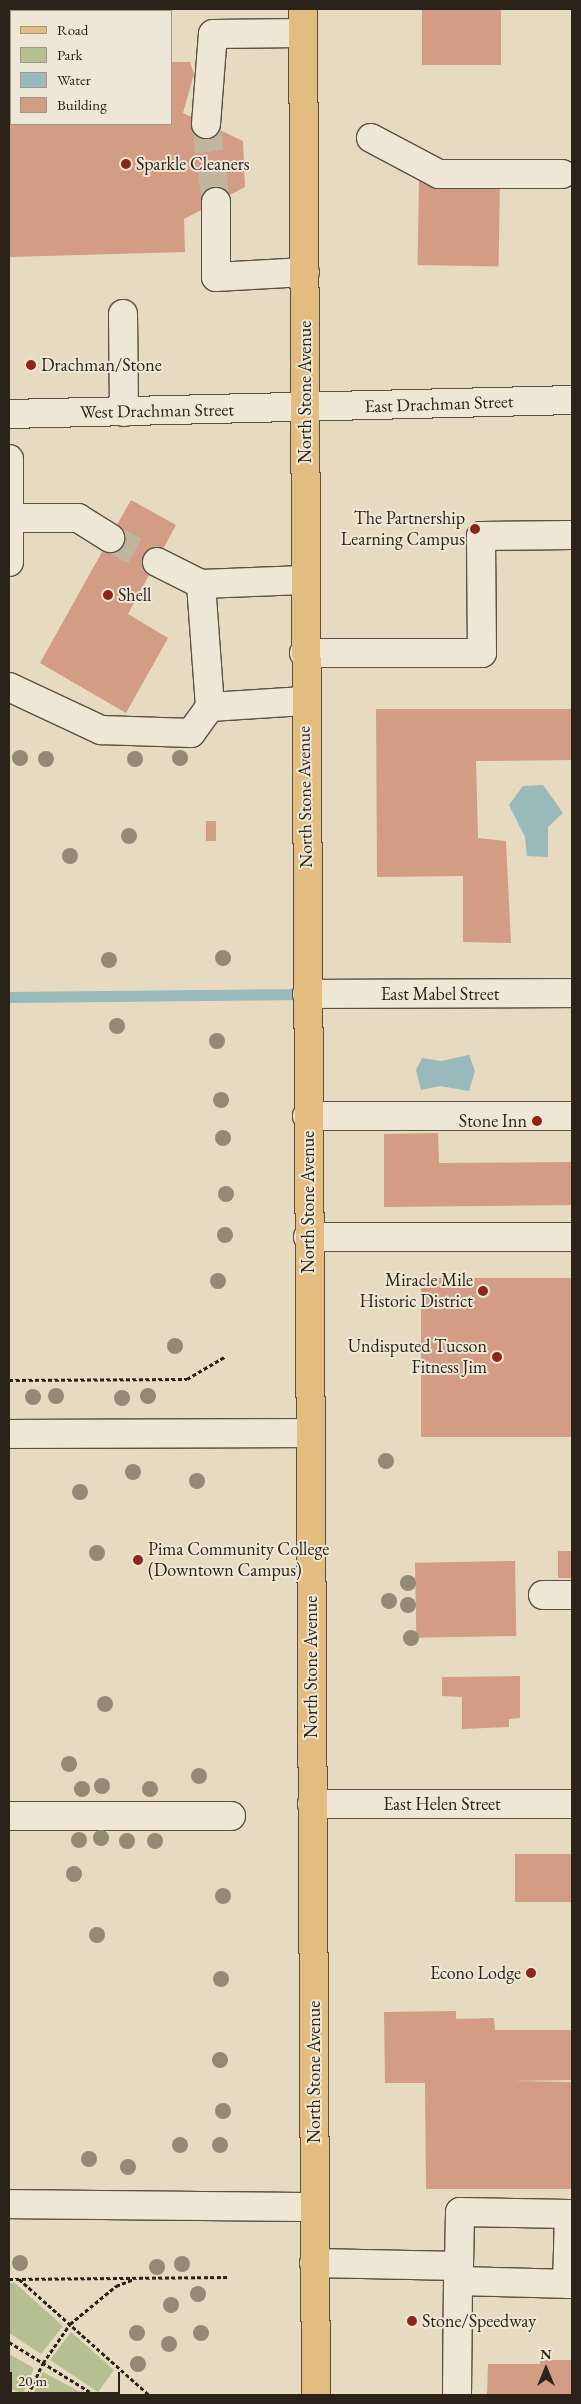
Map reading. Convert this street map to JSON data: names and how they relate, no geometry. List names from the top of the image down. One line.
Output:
{"streets":{"main road":["North Stone Avenue"],"street":["East Drachman Street","West Drachman Street","East Mabel Street","East Helen Street"]},"crossings":[["North Stone Avenue","East Drachman Street"],["North Stone Avenue","West Drachman Street"],["North Stone Avenue","East Mabel Street"],["North Stone Avenue","East Helen Street"],["East Drachman Street","West Drachman Street"]],"places":["Sparkle Cleaners","Drachman/Stone","The Partnership Learning Campus","Shell","Stone Inn","Miracle Mile Historic District","Undisputed Tucson Fitness Jim","Pima Community College (Downtown Campus)","Econo Lodge","Stone/Speedway"],"legend":["Road","Park","Water","Building"],"scale_bar":"20 m","north":"top"}
